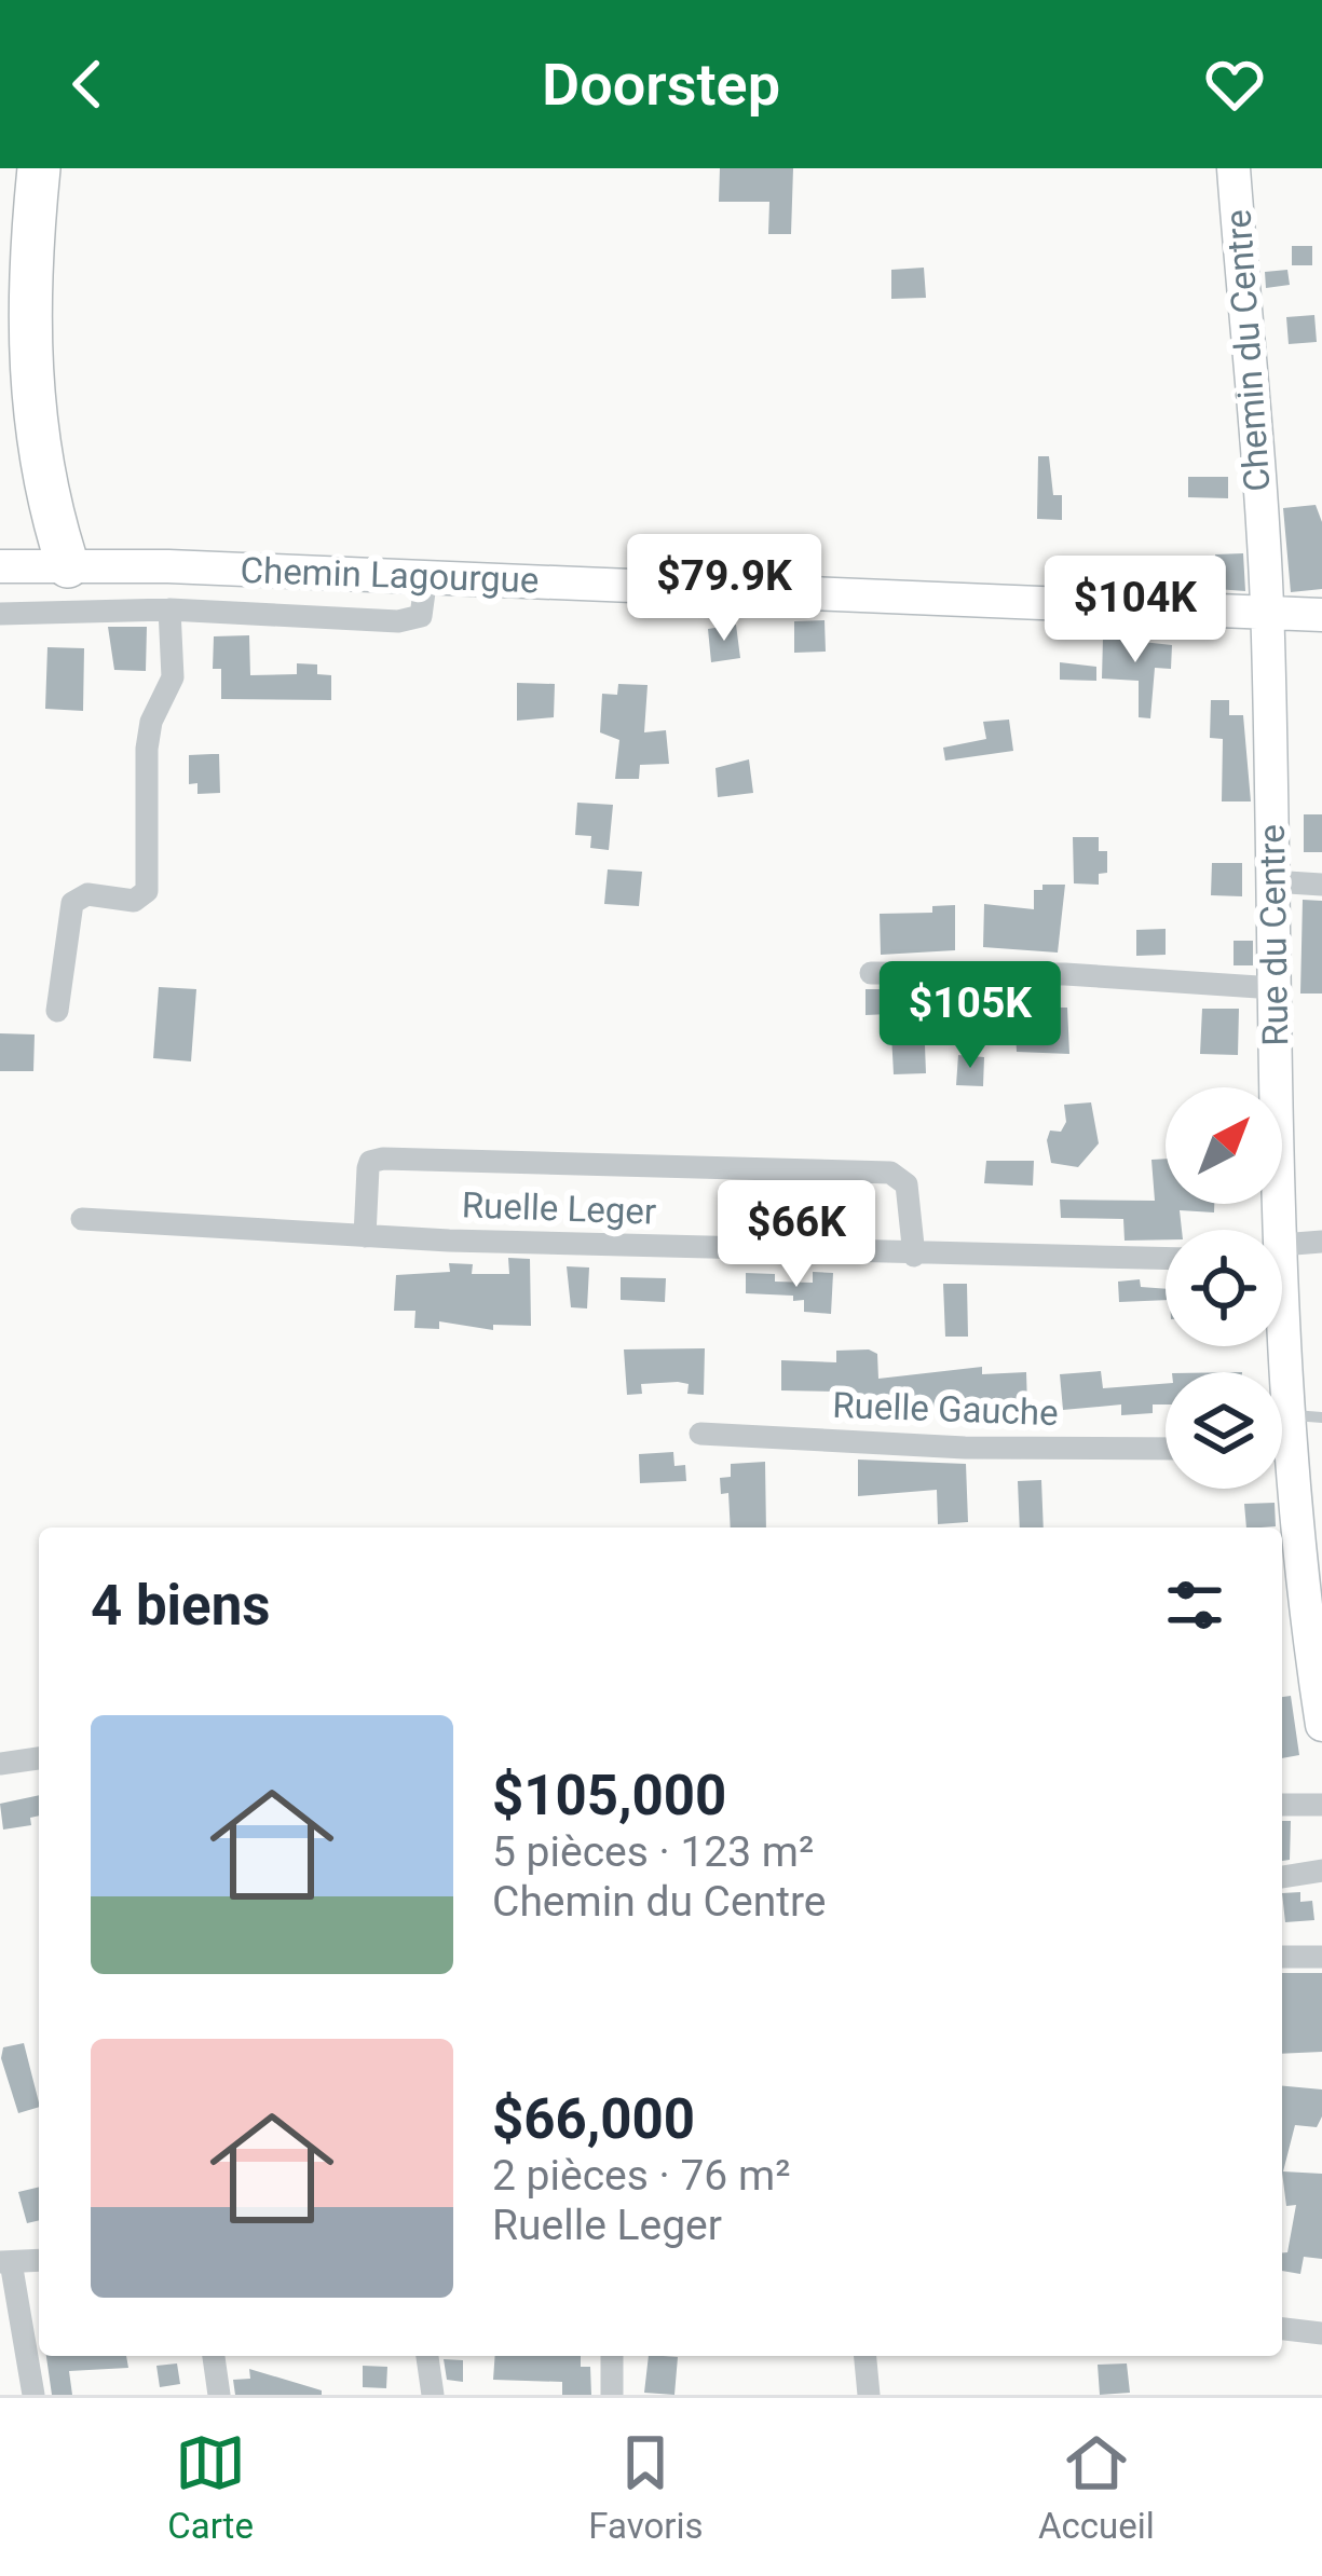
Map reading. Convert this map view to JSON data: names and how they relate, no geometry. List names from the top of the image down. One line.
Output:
{"streets":{"street":["Chemin du Centre","Chemin Lagourgue","Rue du Centre","Ruelle Leger","Ruelle Gauche"]},"crossings":[["Chemin du Centre","Chemin Lagourgue"],["Chemin du Centre","Rue du Centre"],["Chemin Lagourgue","Rue du Centre"]],"north":"top right","page":{"header":"Doorstep","price":["$79.9K","$104K","$105K","$66K"],"heading":"4 biens","list":[{"name":"$105,000","note":"5 pièces · 123 m² · Chemin du Centre"},{"name":"$66,000","note":"2 pièces · 76 m² · Ruelle Leger"}],"tabs":["Carte","Favoris","Accueil"]}}
